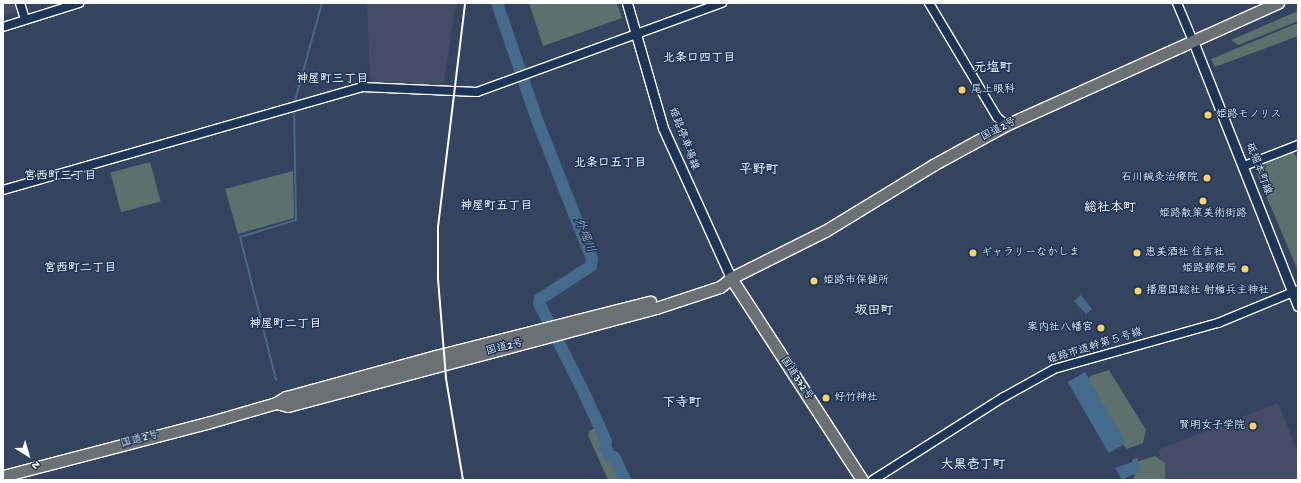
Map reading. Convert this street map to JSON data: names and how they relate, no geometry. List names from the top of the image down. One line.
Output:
{"streets":{"highway":["国道2号","国道372号"],"main road":["姫路停車場線","砥堀本町線"],"street":["姫路市道幹第５号線"]},"crossings":[["国道2号","姫路停車場線"],["国道2号","砥堀本町線"],["国道2号","国道372号"],["姫路停車場線","国道372号"],["砥堀本町線","姫路市道幹第５号線"]],"districts":["北条口四丁目","元塩町","神屋町三丁目","北条口五丁目","平野町","宮西町三丁目","神屋町五丁目","総社本町","宮西町二丁目","坂田町","神屋町二丁目","下寺町","大黒壱丁町"],"water":["外堀川"],"places":["尾上眼科","姫路モノリス","石川鍼灸治療院","姫路散策美術街路","ギャラリーなかしま","恵美酒社 住吉社","姫路郵便局","姫路市保健所","播磨国総社 射楯兵主神社","案内社八幡宮","好竹神社","賢明女子学院"],"north":"bottom right"}
